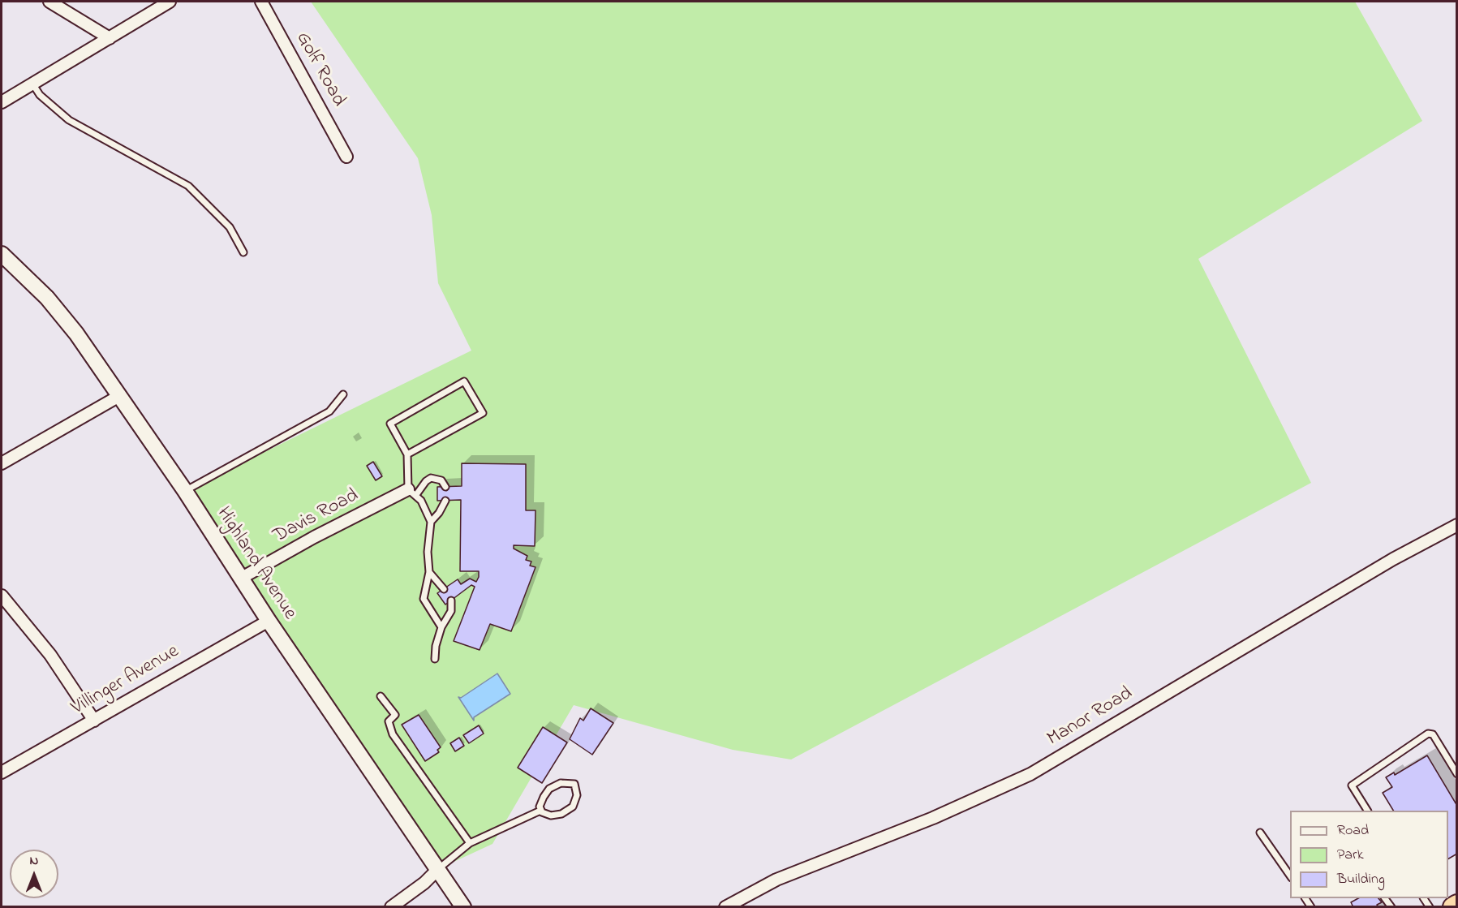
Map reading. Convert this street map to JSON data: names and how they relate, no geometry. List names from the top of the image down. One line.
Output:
{"streets":{"street":["Golf Road","Davis Road","Highland Avenue","Villinger Avenue","Manor Road"]},"crossings":[["Davis Road","Highland Avenue"],["Highland Avenue","Villinger Avenue"]],"legend":["Road","Park","Building"],"north":"top"}
